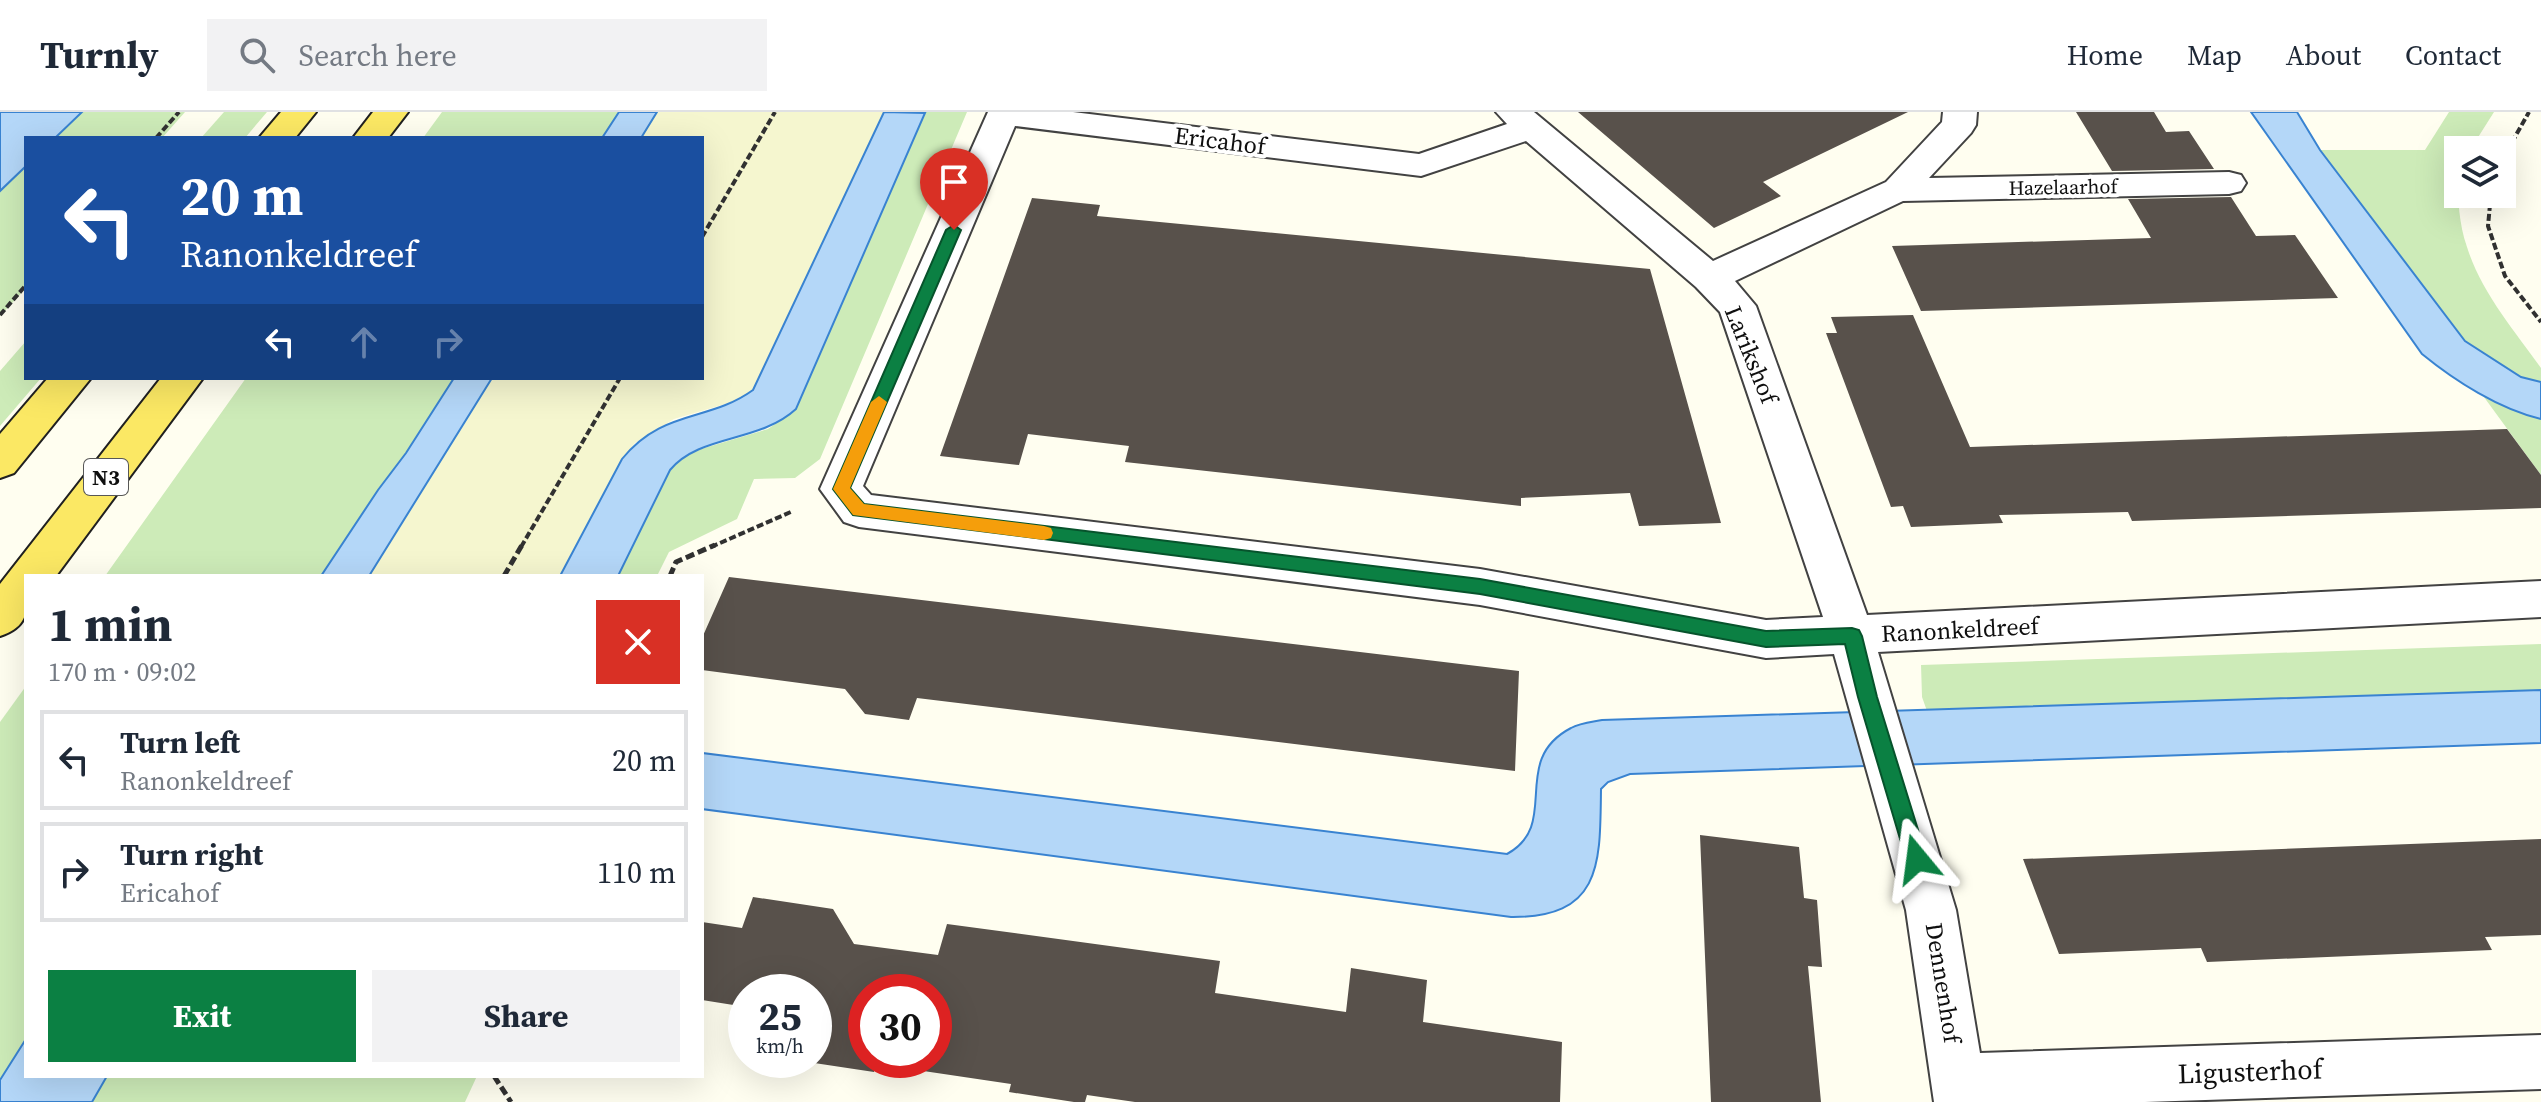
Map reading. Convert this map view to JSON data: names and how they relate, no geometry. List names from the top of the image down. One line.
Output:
{"streets":{"main road":["N3"],"street":["Ericahof","Hazelaarhof","Larikshof","Ranonkeldreef","Dennenhof","Ligusterhof"]},"crossings":[["Ericahof","Larikshof"],["Ericahof","Ranonkeldreef"],["Hazelaarhof","Larikshof"],["Larikshof","Ranonkeldreef"],["Larikshof","Dennenhof"],["Ranonkeldreef","Dennenhof"],["Dennenhof","Ligusterhof"]],"page":{"header":"Turnly","search":"Search here","nav":["Home","Map","About","Contact"],"turn":["20 m","Ranonkeldreef"],"heading":["1 min","170 m · 09:02"],"list":[{"name":"Turn left","note":"Ranonkeldreef","value":"20 m"},{"name":"Turn right","note":"Ericahof","value":"110 m"}],"buttons":["Exit","Share"],"speed":"25 km/h","limit":"30"}}
